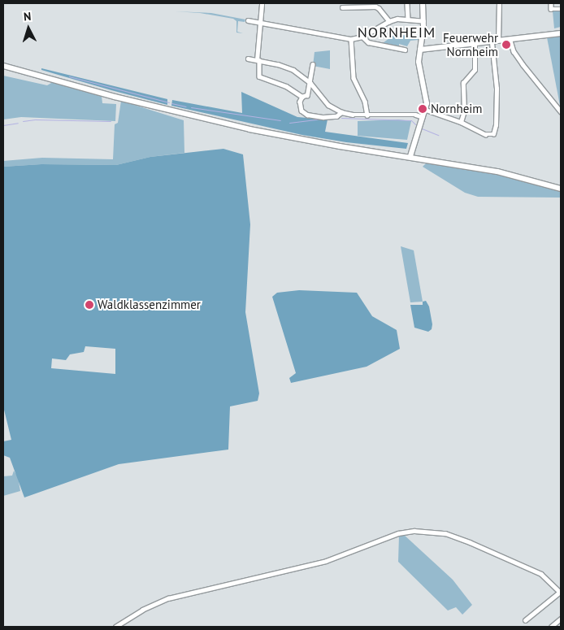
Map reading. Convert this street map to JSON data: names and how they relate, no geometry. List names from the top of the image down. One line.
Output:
{"districts":["NORNHEIM"],"places":["Feuerwehr Nornheim","Nornheim","Waldklassenzimmer"],"north":"top"}
